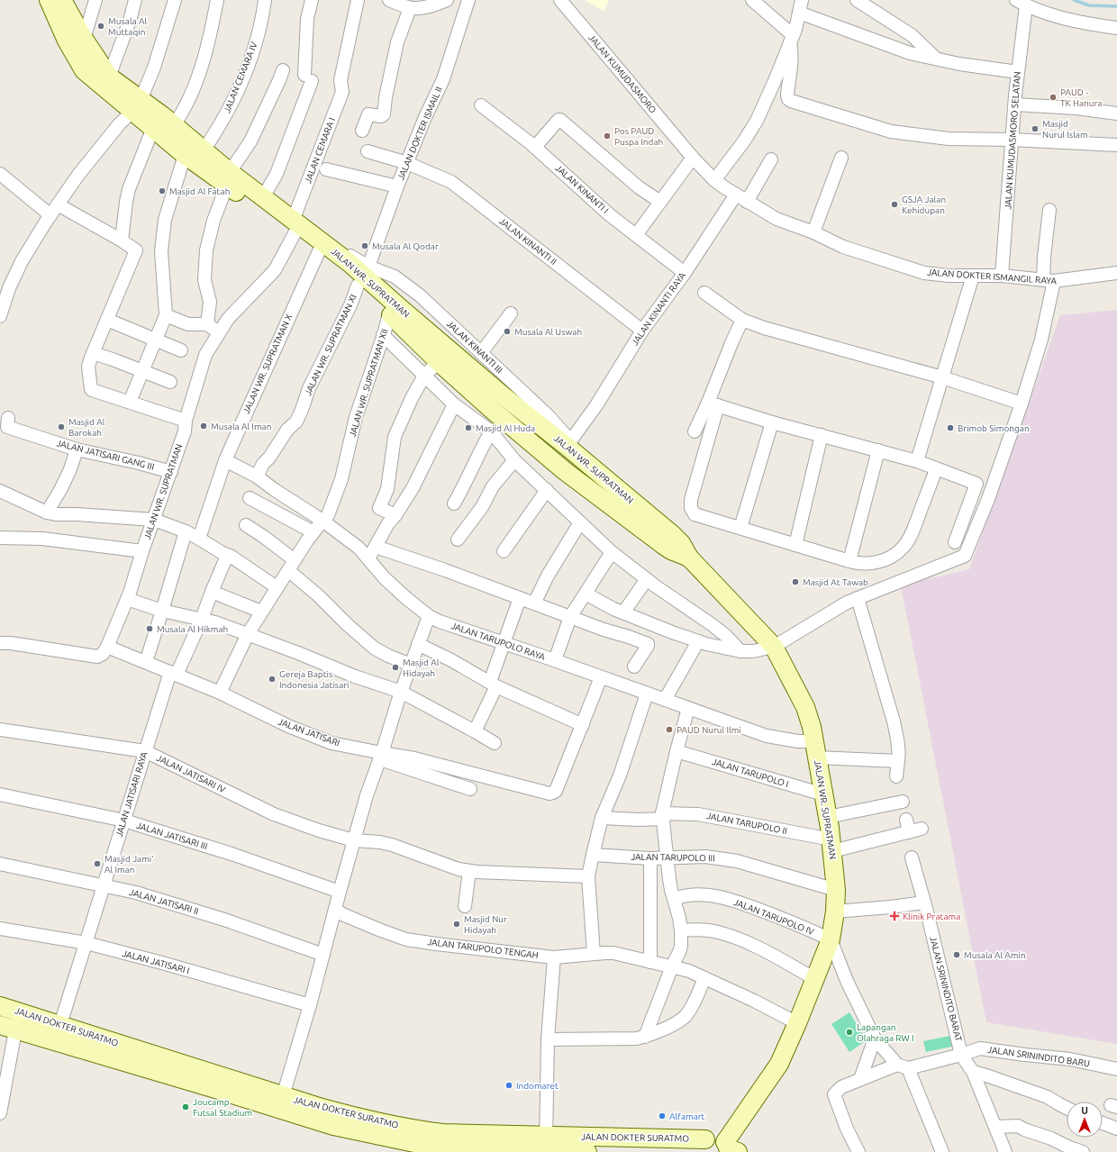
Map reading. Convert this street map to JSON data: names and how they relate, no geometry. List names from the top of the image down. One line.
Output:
{"streets":{"main road":["JALAN WR. SUPRATMAN","JALAN DOKTER SURATMO"],"street":["JALAN KUMUDASMORO","JALAN CEMARA IV","JALAN DOKTER ISMAIL II","JALAN KUMUDASMORO SELATAN","JALAN CEMARA I","JALAN KINANTI I","JALAN KINANTI II","JALAN DOKTER ISMANGIL RAYA","JALAN KINANTI RAYA","JALAN WR. SUPRATMAN XI","JALAN KINANTI III","JALAN WR. SUPRATMAN X","JALAN WR. SUPRATMAN XII","JALAN JATISARI GANG III","JALAN TARUPOLO RAYA","JALAN JATISARI","JALAN TARUPOLO I","JALAN JATISARI IV","JALAN JATISARI RAYA","JALAN TARUPOLO II","JALAN JATISARI III","JALAN TARUPOLO III","JALAN JATISARI II","JALAN TARUPOLO IV","JALAN TARUPOLO TENGAH","JALAN JATISARI I","JALAN SRININDITO BARAT","JALAN SRININDITO BARU"]},"crossings":[["JALAN KUMUDASMORO","JALAN DOKTER ISMANGIL RAYA"],["JALAN CEMARA IV","JALAN WR. SUPRATMAN"],["JALAN DOKTER ISMAIL II","JALAN KINANTI II"],["JALAN DOKTER ISMAIL II","JALAN KINANTI III"],["JALAN KUMUDASMORO SELATAN","JALAN DOKTER ISMANGIL RAYA"],["JALAN CEMARA I","JALAN WR. SUPRATMAN"],["JALAN KINANTI I","JALAN KINANTI RAYA"],["JALAN KINANTI II","JALAN KINANTI RAYA"],["JALAN DOKTER ISMANGIL RAYA","JALAN KINANTI RAYA"],["JALAN WR. SUPRATMAN","JALAN WR. SUPRATMAN XI"],["JALAN WR. SUPRATMAN","JALAN KINANTI III"],["JALAN WR. SUPRATMAN","JALAN WR. SUPRATMAN X"],["JALAN WR. SUPRATMAN","JALAN WR. SUPRATMAN XII"],["JALAN WR. SUPRATMAN","JALAN JATISARI GANG III"],["JALAN WR. SUPRATMAN","JALAN TARUPOLO RAYA"],["JALAN WR. SUPRATMAN","JALAN JATISARI"],["JALAN WR. SUPRATMAN","JALAN TARUPOLO I"],["JALAN WR. SUPRATMAN","JALAN TARUPOLO II"],["JALAN WR. SUPRATMAN","JALAN TARUPOLO III"],["JALAN WR. SUPRATMAN","JALAN TARUPOLO IV"],["JALAN WR. SUPRATMAN","JALAN TARUPOLO TENGAH"],["JALAN WR. SUPRATMAN","JALAN DOKTER SURATMO"],["JALAN KINANTI RAYA","JALAN KINANTI III"],["JALAN WR. SUPRATMAN XI","JALAN TARUPOLO RAYA"],["JALAN KINANTI III","JALAN WR. SUPRATMAN X"],["JALAN WR. SUPRATMAN X","JALAN TARUPOLO RAYA"],["JALAN WR. SUPRATMAN XII","JALAN TARUPOLO RAYA"],["JALAN WR. SUPRATMAN XII","JALAN JATISARI"],["JALAN JATISARI","JALAN JATISARI RAYA"],["JALAN JATISARI IV","JALAN JATISARI RAYA"],["JALAN JATISARI RAYA","JALAN JATISARI III"],["JALAN JATISARI RAYA","JALAN JATISARI II"],["JALAN JATISARI RAYA","JALAN JATISARI I"],["JALAN JATISARI RAYA","JALAN DOKTER SURATMO"],["JALAN SRININDITO BARAT","JALAN SRININDITO BARU"]],"places":{"other":["Musala Al Muttaqin","PAUD - TK Hanura","Masjid Nurul Islam","Pos PAUD Puspa Indah","Masjid Al Fatah","GSJA Jalan Kehidupan","Musala Al Qodar","Musala Al Uswah","Musala Al Iman","Masjid Al Barokah","Masjid Al Huda","Brimob Simongan","Masjid At Tawab","Musala Al Hikmah","Masjid Al Hidayah","Gereja Baptis Indonesia Jatisari","PAUD Nurul Ilmi","Masjid Jami' Al Iman","Masjid Nur Hidayah","Musala Al Amin","Lapangan Olahraga RW I","Indomaret","Joucamp Futsal Stadium","Alfamart"],"health":["Klinik Pratama"]},"north":"top"}
